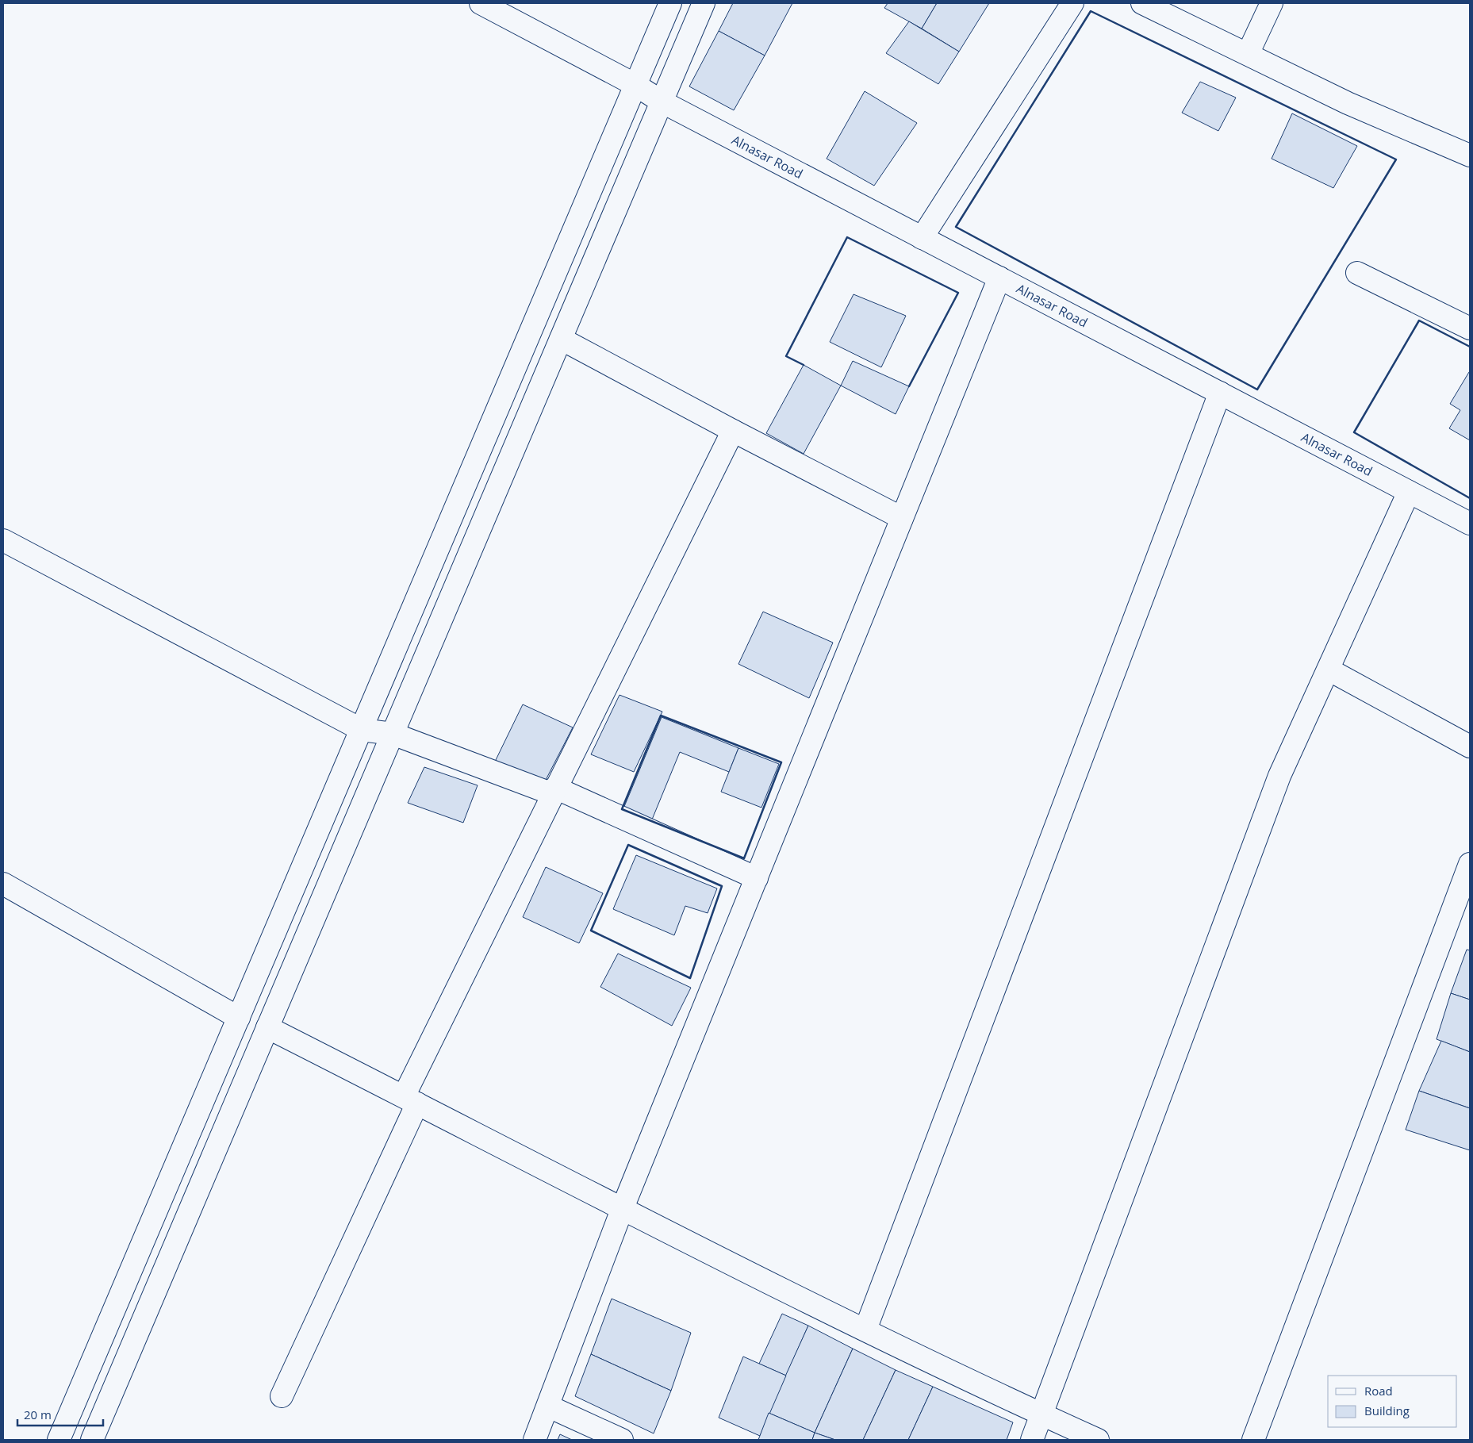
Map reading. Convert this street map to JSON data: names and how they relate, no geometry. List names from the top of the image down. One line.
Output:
{"streets":{"street":["Alnasar Road"]},"legend":["Road","Building"],"scale_bar":"20 m"}
